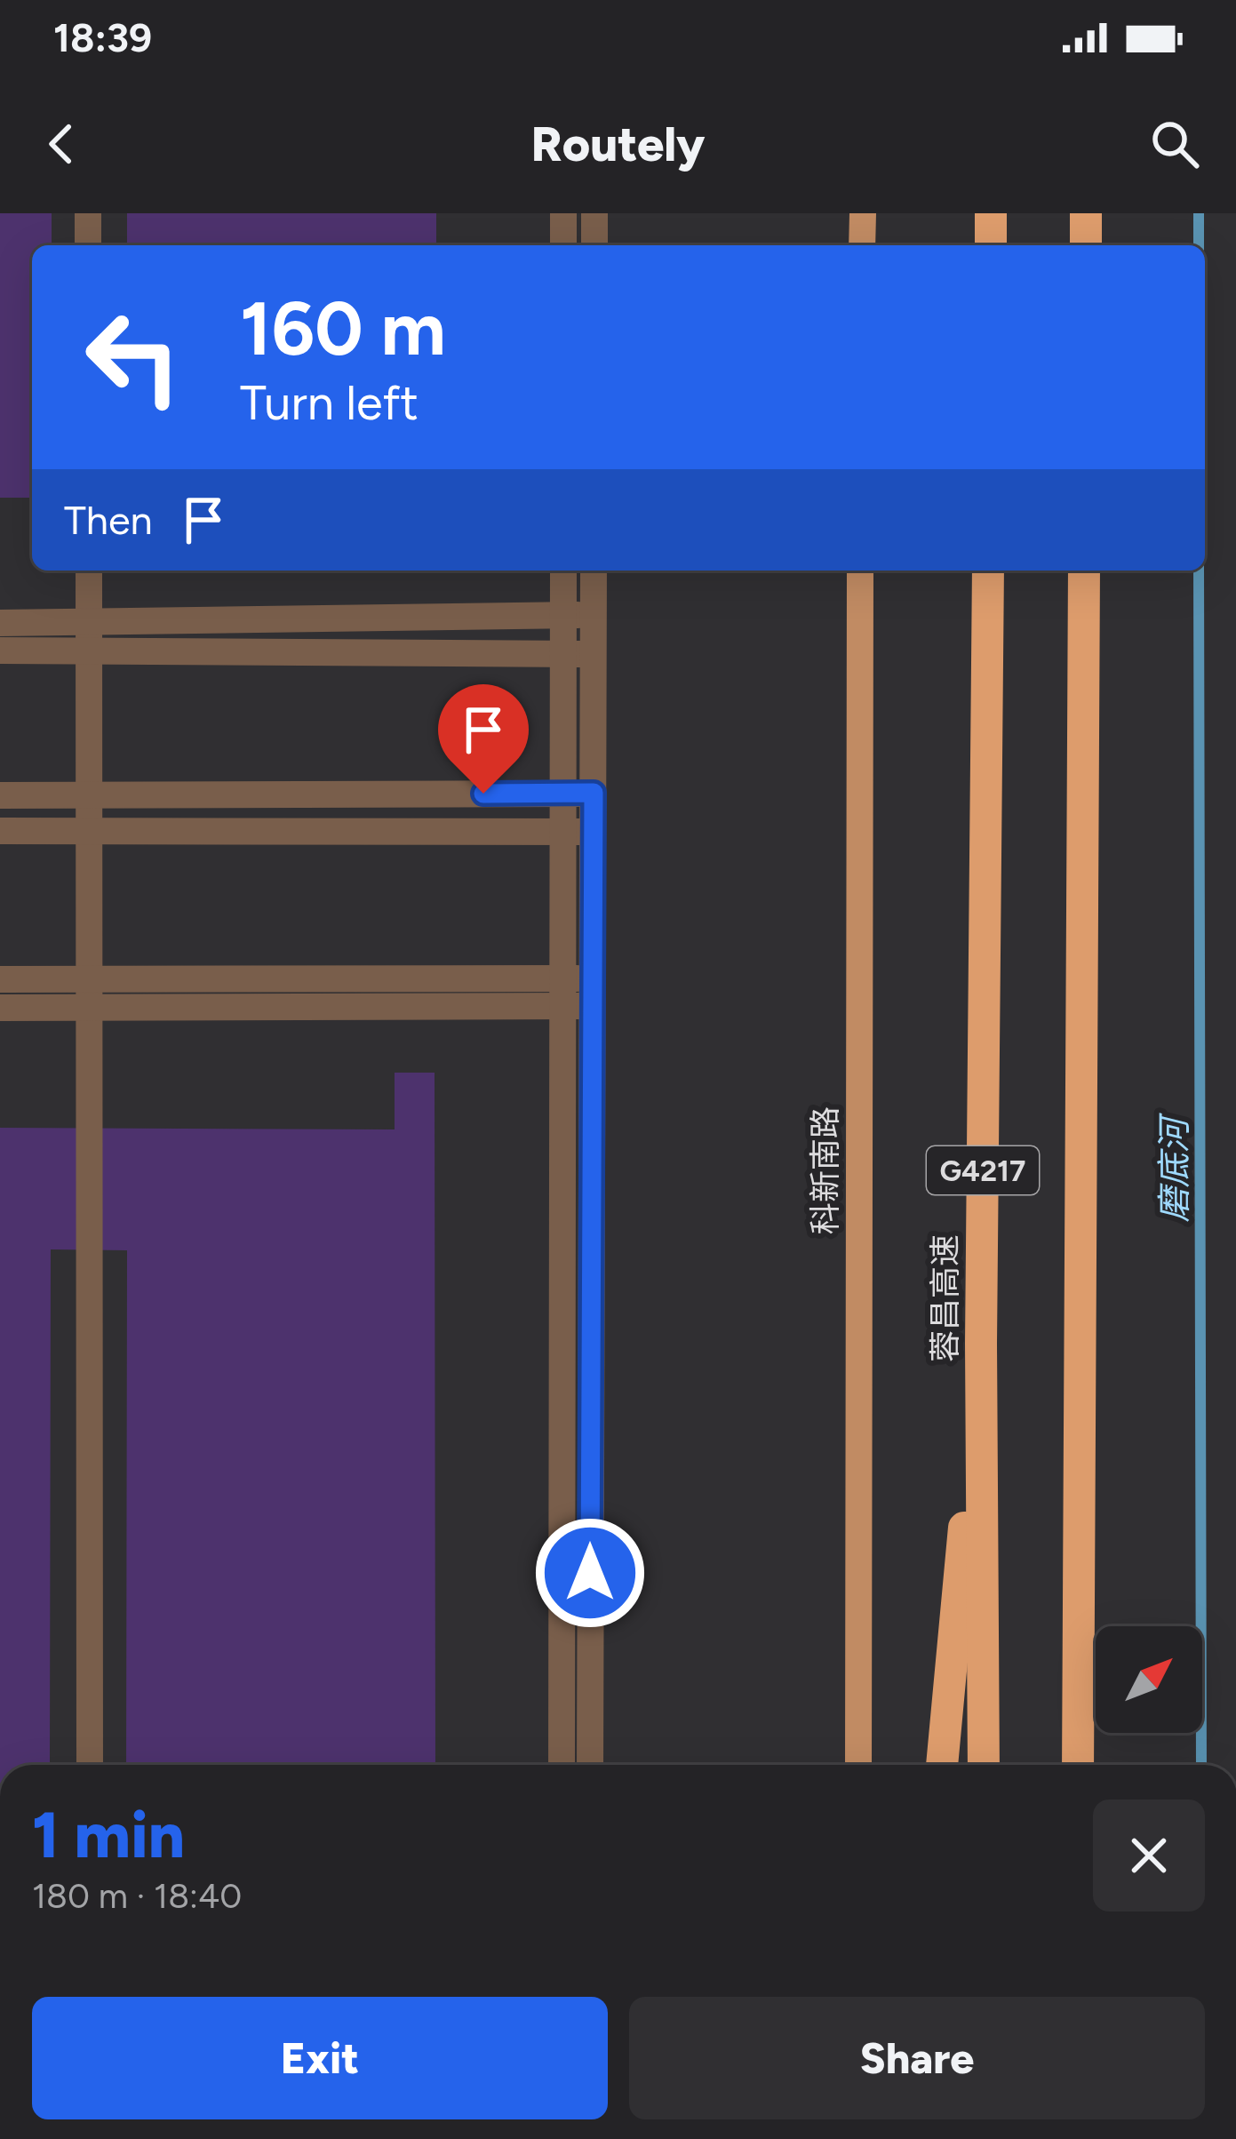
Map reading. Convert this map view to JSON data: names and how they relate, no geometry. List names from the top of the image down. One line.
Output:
{"streets":{"highway":["G4217","蓉昌高速"],"main road":["科新南路"]},"water":["磨底河"],"north":"top right","page":{"status":"18:39","header":"Routely","turn":["160 m","Turn left"],"then":"Then","heading":["1 min","180 m · 18:40"],"buttons":["Exit","Share"]}}
